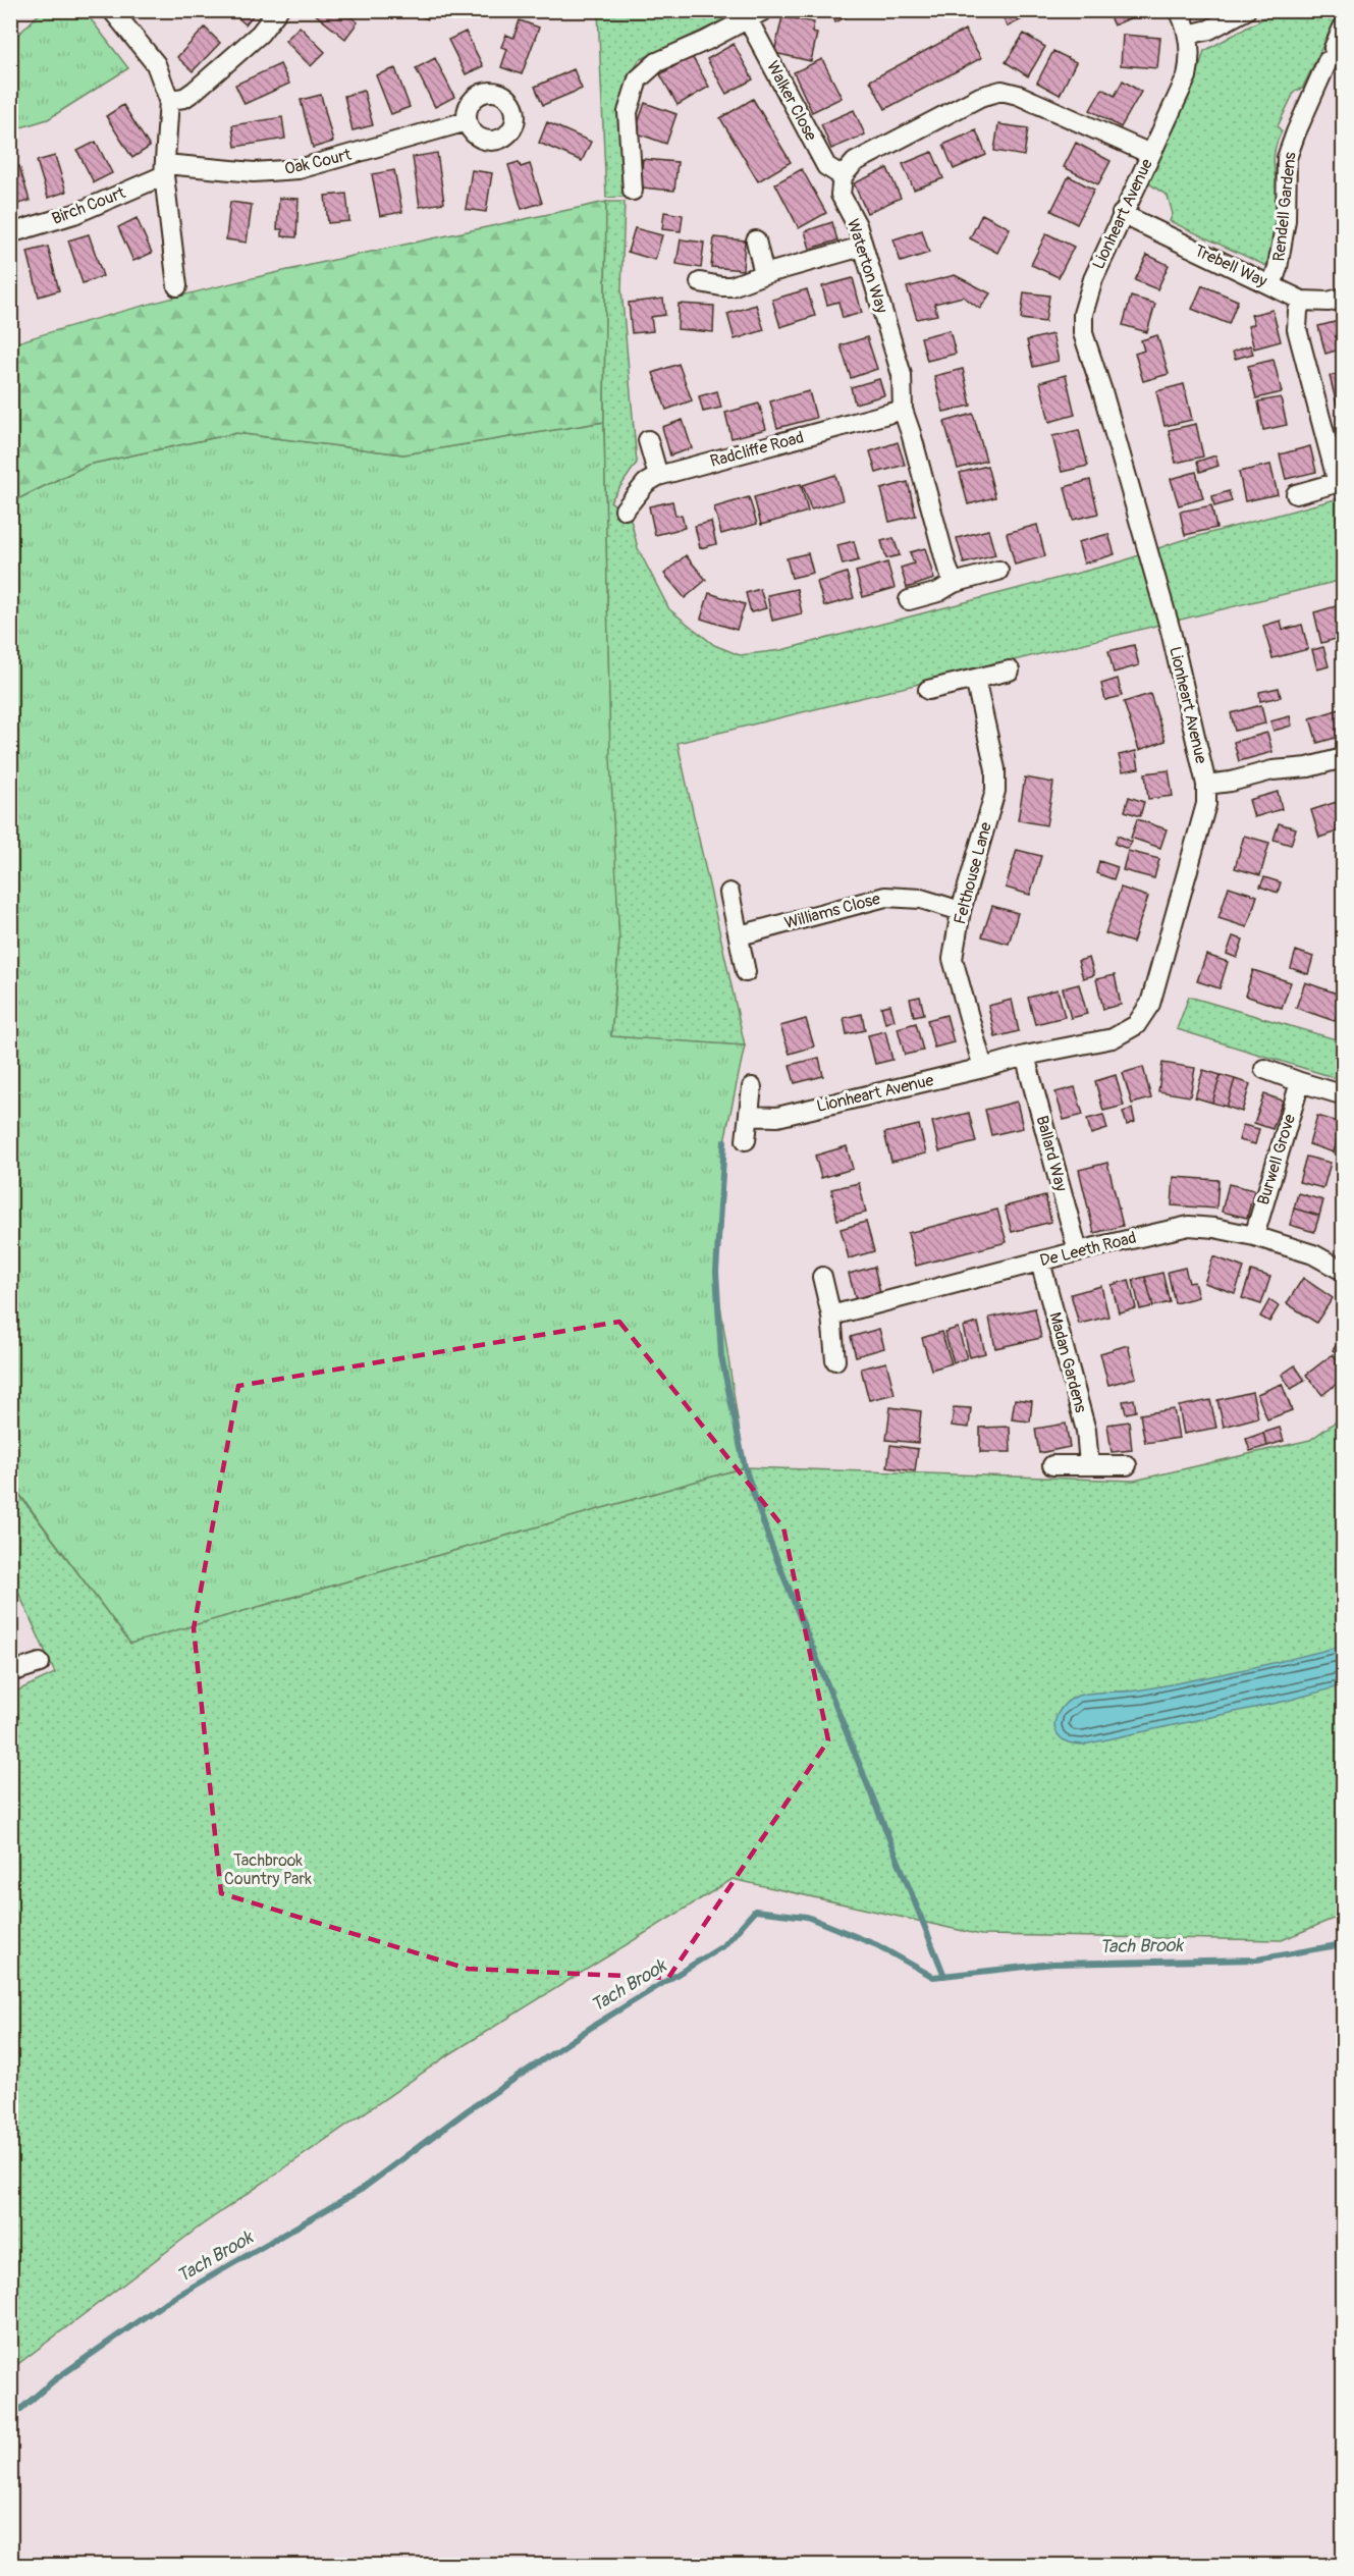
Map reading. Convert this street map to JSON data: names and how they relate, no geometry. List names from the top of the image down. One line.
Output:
{"streets":{"street":["Walker Close","Oak Court","Birch Court","Rendell Gardens","Lionheart Avenue","Waterton Way","Trebell Way","Radcliffe Road","Felthouse Lane","Williams Close","Ballard Way","Burwell Grove","De Leeth Road","Madan Gardens"]},"crossings":[["Walker Close","Waterton Way"],["Oak Court","Birch Court"],["Rendell Gardens","Trebell Way"],["Lionheart Avenue","Trebell Way"],["Lionheart Avenue","Felthouse Lane"],["Lionheart Avenue","Ballard Way"],["Waterton Way","Radcliffe Road"],["Felthouse Lane","Williams Close"],["Ballard Way","De Leeth Road"],["Burwell Grove","De Leeth Road"],["De Leeth Road","Madan Gardens"]],"water":["Tach Brook"],"parks":["Tachbrook Country Park"]}
